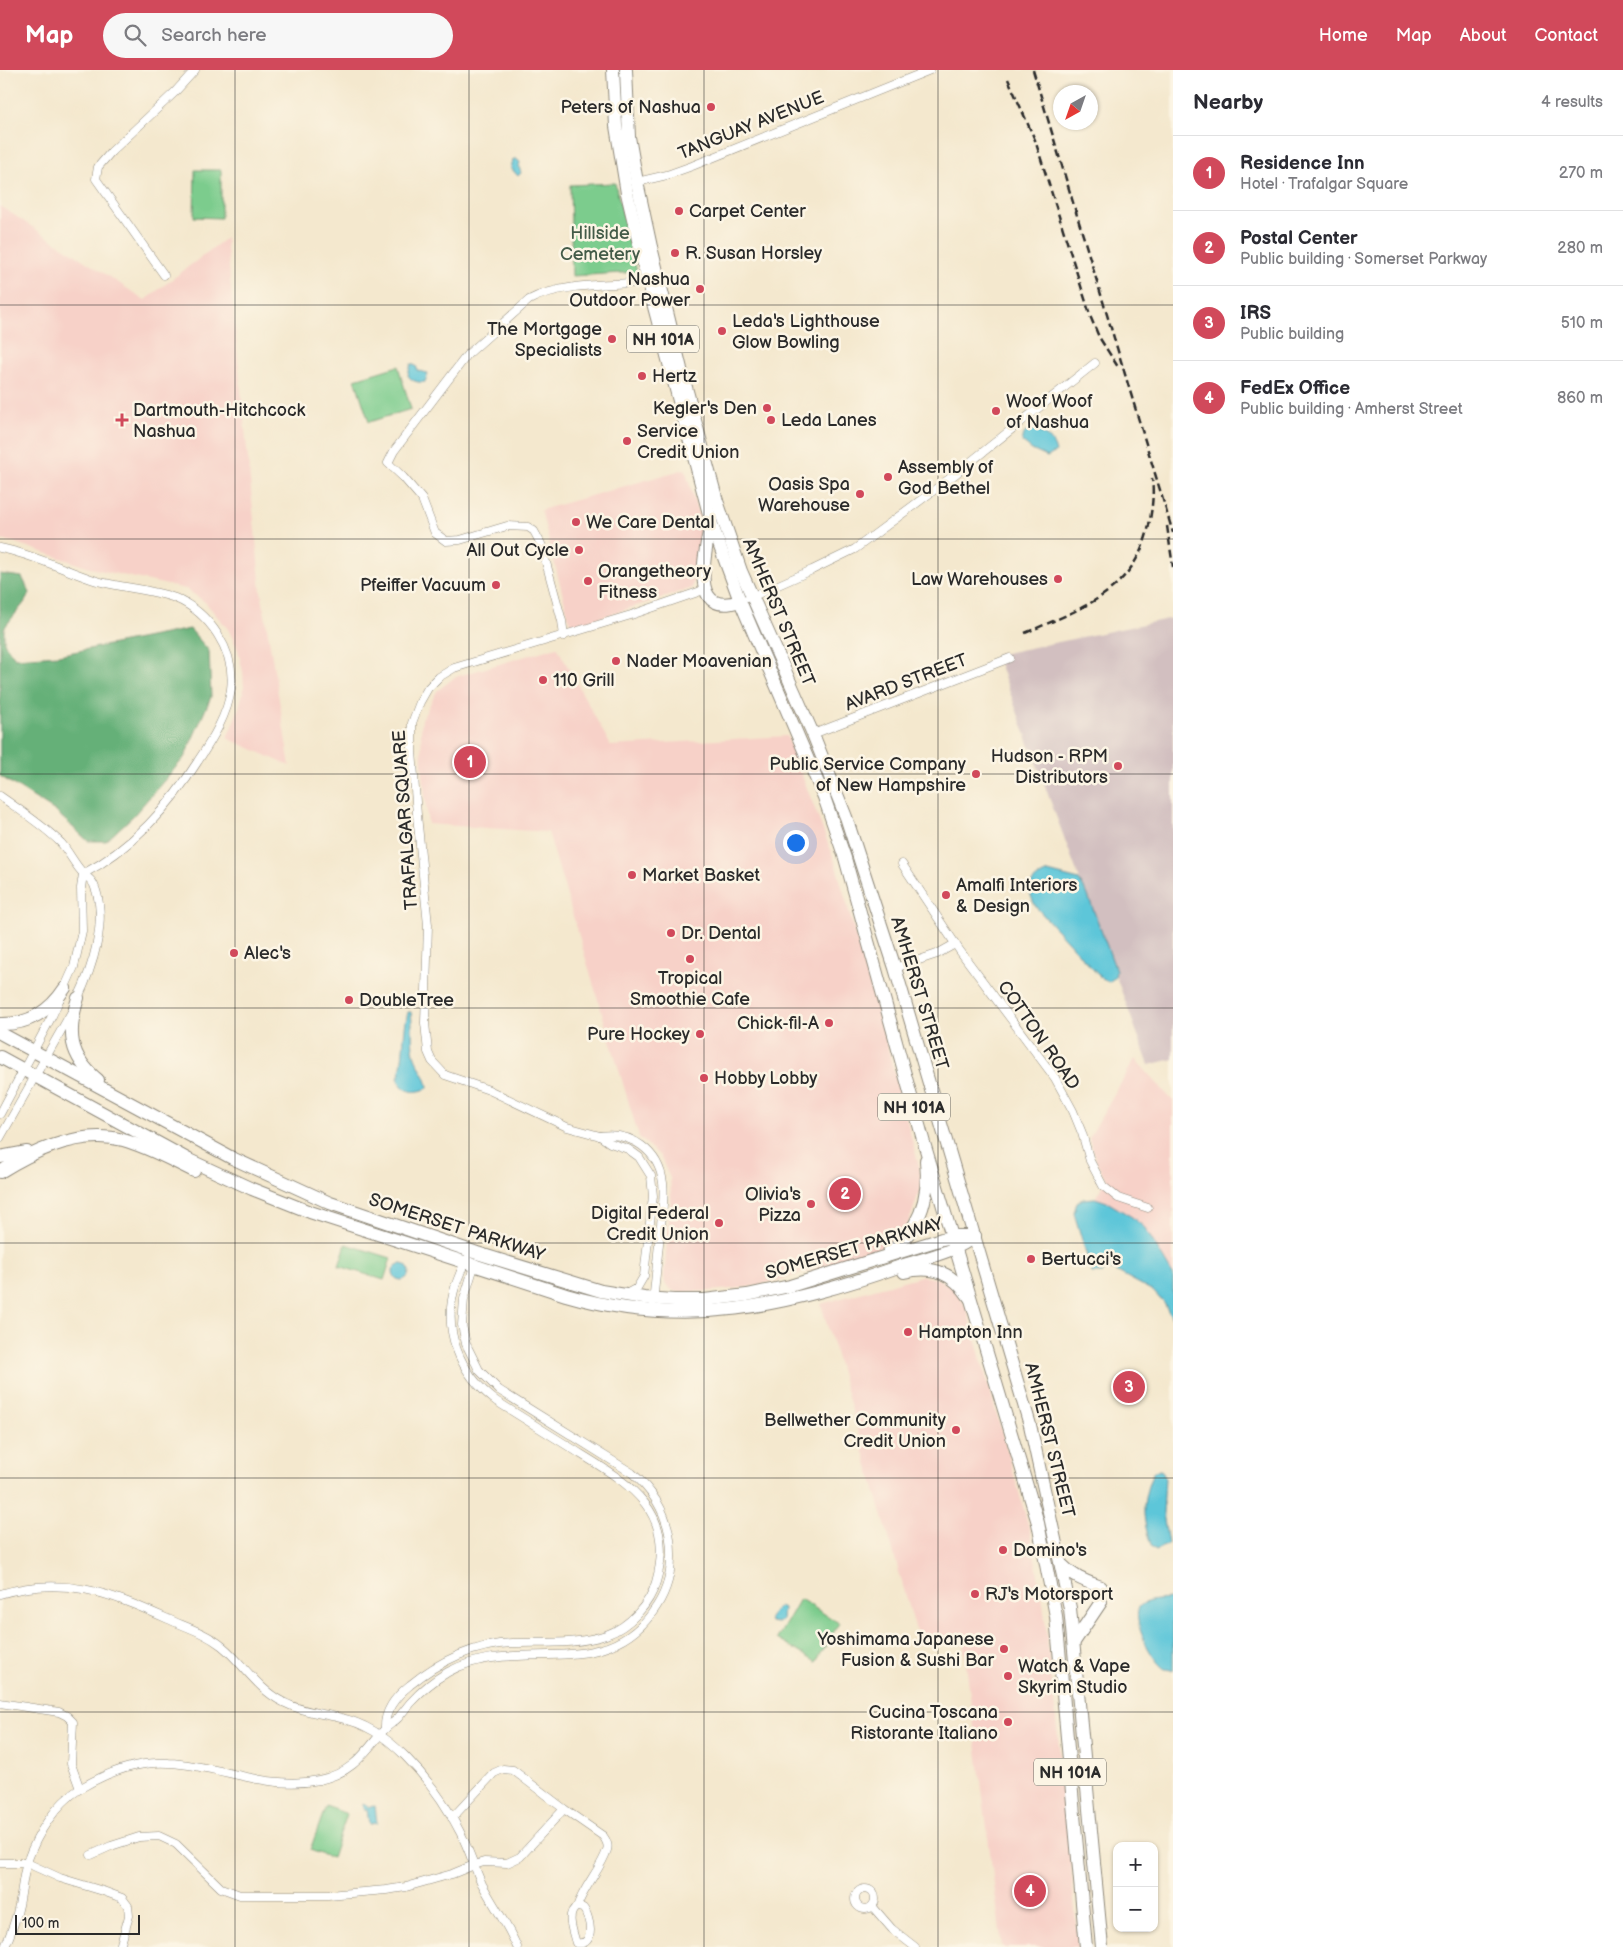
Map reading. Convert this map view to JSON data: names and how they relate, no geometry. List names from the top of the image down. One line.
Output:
{"streets":{"main road":["NH 101A","AMHERST STREET","SOMERSET PARKWAY"],"street":["TANGUAY AVENUE","AVARD STREET","TRAFALGAR SQUARE","COTTON ROAD"]},"crossings":[["TANGUAY AVENUE","AMHERST STREET"],["AMHERST STREET","AVARD STREET"],["AMHERST STREET","SOMERSET PARKWAY"],["TRAFALGAR SQUARE","SOMERSET PARKWAY"]],"parks":["Hillside Cemetery"],"places":{"other":["Peters of Nashua","Carpet Center","R. Susan Horsley","Nashua Outdoor Power","Leda's Lighthouse Glow Bowling","The Mortgage Specialists","Hertz","Kegler's Den","Woof Woof of Nashua","Leda Lanes","Service Credit Union","Assembly of God Bethel","Oasis Spa Warehouse","We Care Dental","All Out Cycle","Law Warehouses","Orangetheory Fitness","Pfeiffer Vacuum","Nader Moavenian","110 Grill","Hudson - RPM Distributors","Public Service Company of New Hampshire","Market Basket","Amalfi Interiors & Design","Dr. Dental","Alec's","Tropical Smoothie Cafe","DoubleTree","Chick-fil-A","Pure Hockey","Hobby Lobby","Olivia's Pizza","Digital Federal Credit Union","Bertucci's","Hampton Inn","Bellwether Community Credit Union","Domino's","RJ's Motorsport","Yoshimama Japanese Fusion & Sushi Bar","Watch & Vape Skyrim Studio","Cucina Toscana Ristorante Italiano"],"health":["Dartmouth-Hitchcock Nashua"]},"scale_bar":"100 m","north":"bottom left","page":{"header":"Map","search":"Search here","nav":["Home","Map","About","Contact"],"heading":["Nearby","4 results"],"list":[{"mark":"1","name":"Residence Inn","note":"Hotel · Trafalgar Square","value":"270 m"},{"mark":"2","name":"Postal Center","note":"Public building · Somerset Parkway","value":"280 m"},{"mark":"3","name":"IRS","note":"Public building","value":"510 m"},{"mark":"4","name":"FedEx Office","note":"Public building · Amherst Street","value":"860 m"}],"pins":["1","2","3","4"],"map_buttons":["+","−"],"scale":"100 m"}}
